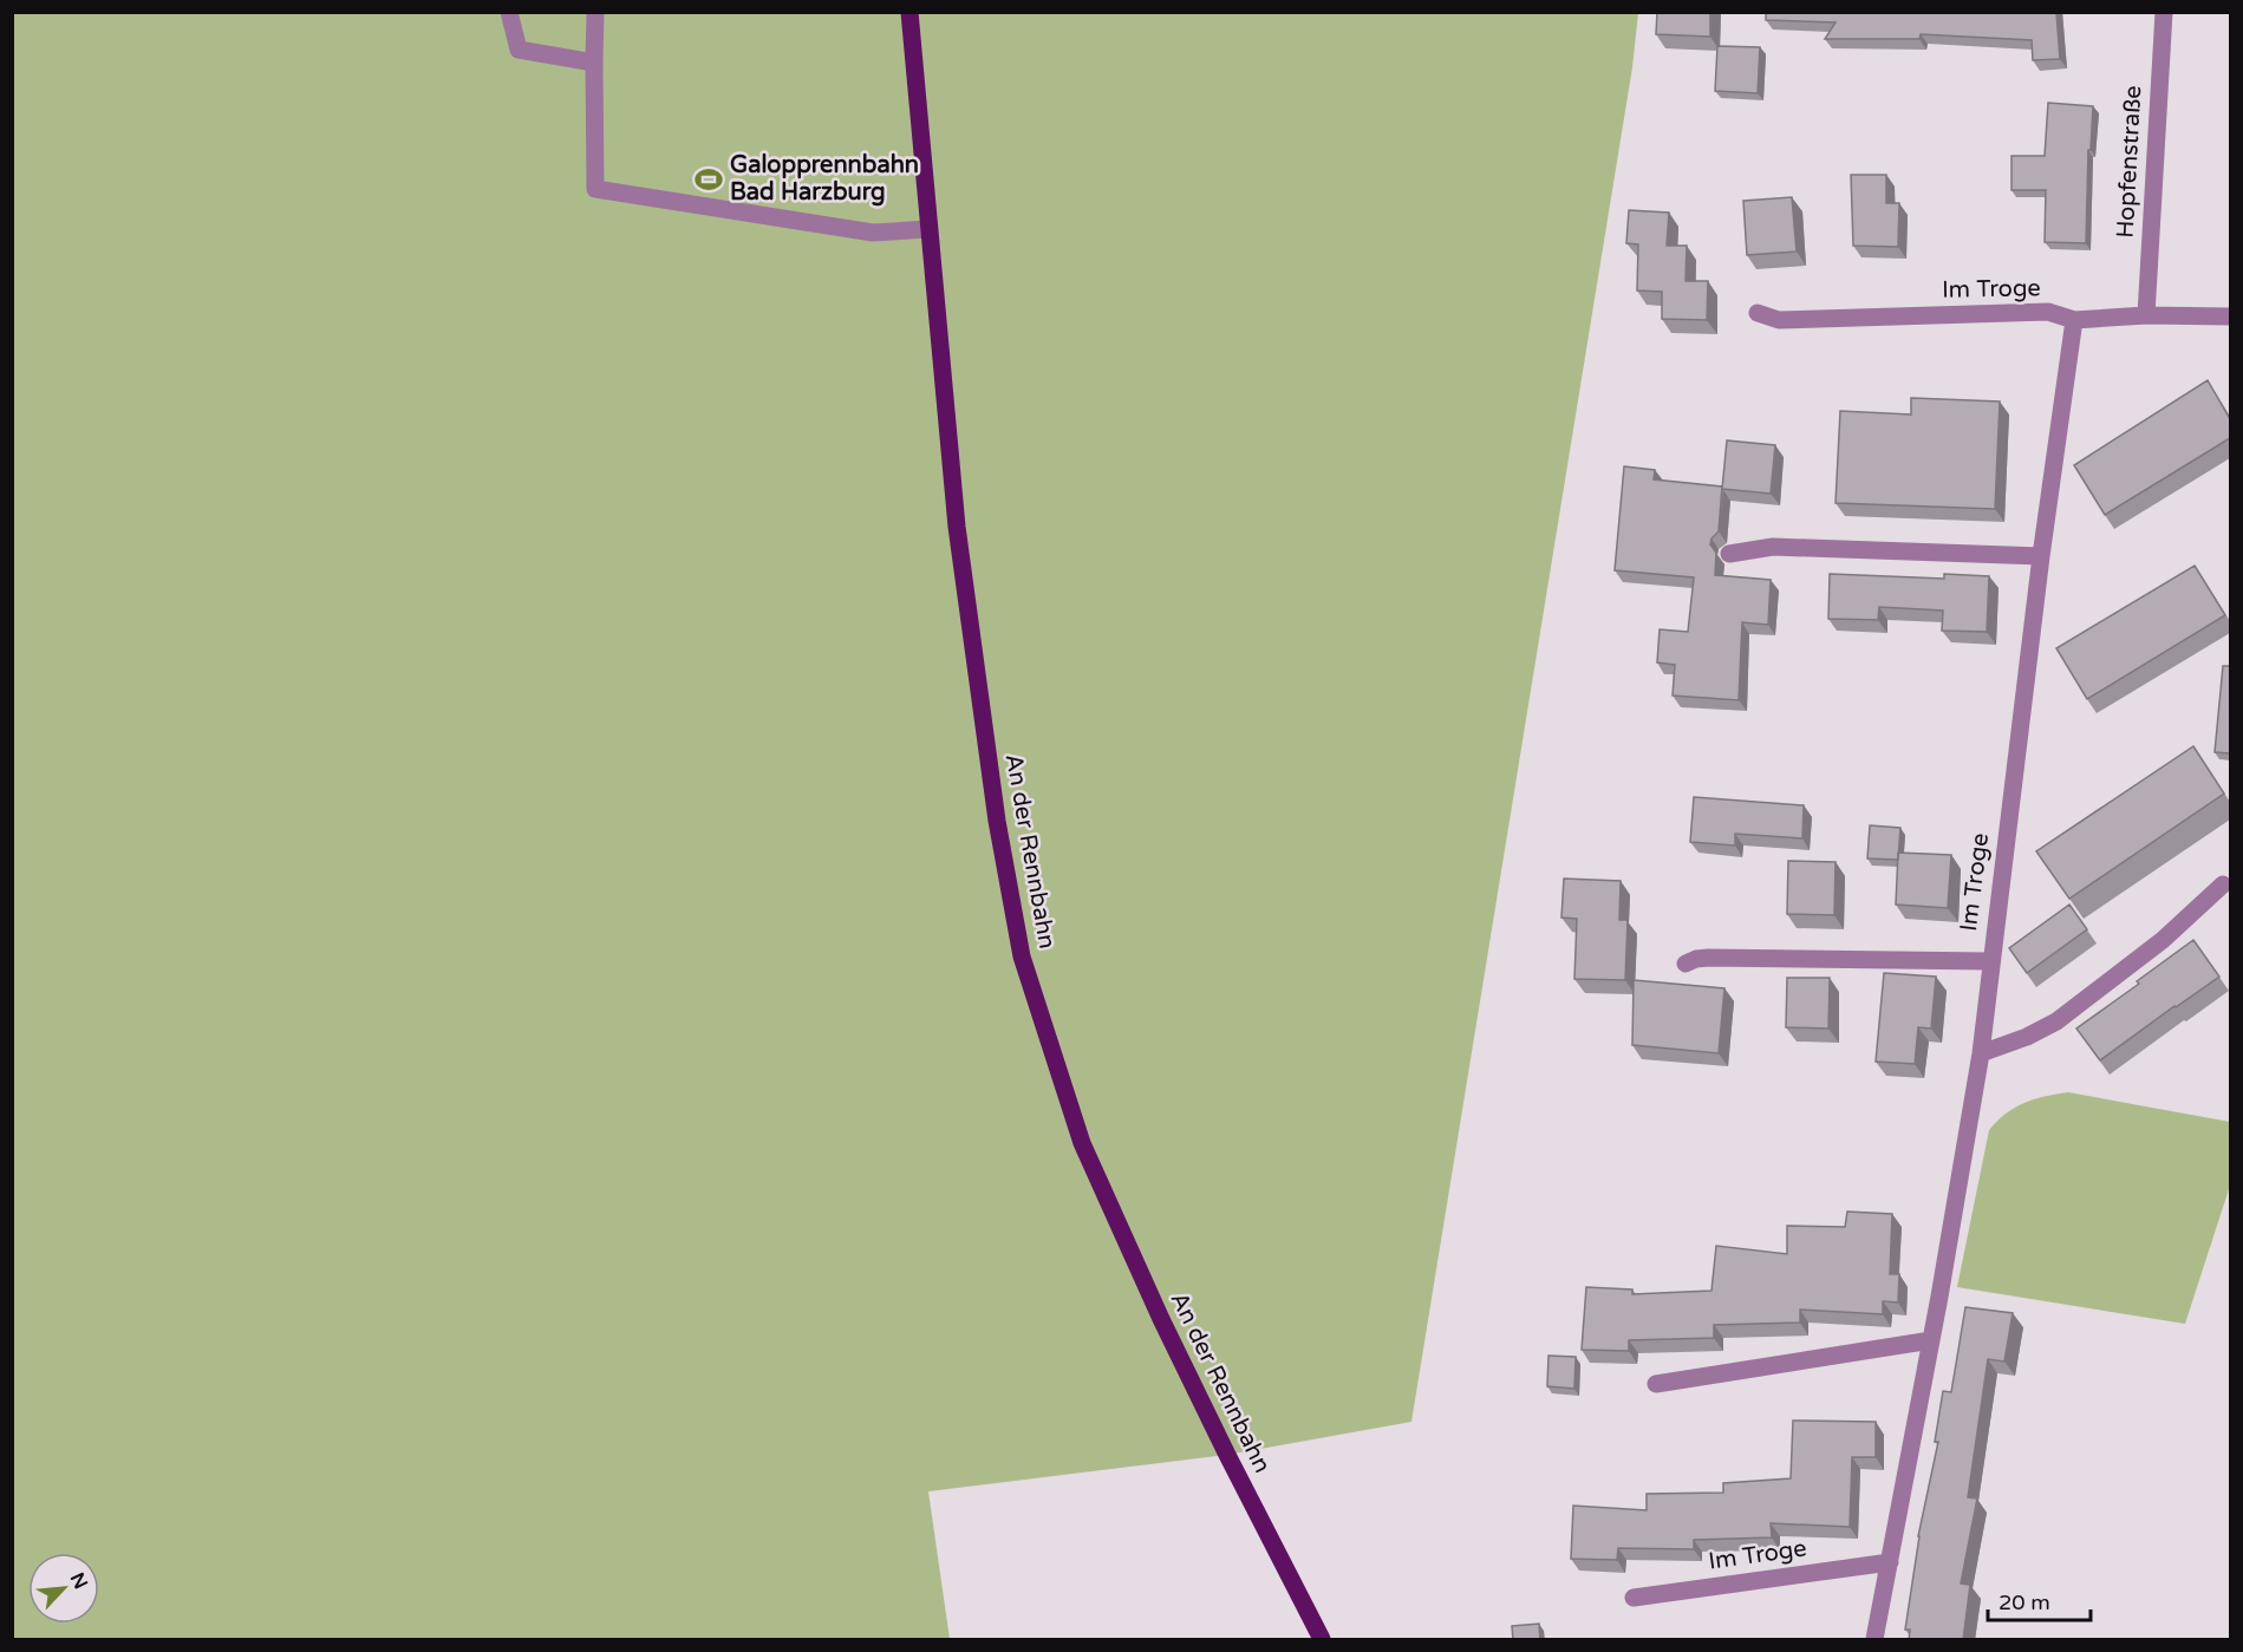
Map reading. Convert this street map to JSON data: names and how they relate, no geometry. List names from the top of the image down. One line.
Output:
{"streets":{"main road":["An der Rennbahn"],"street":["Hopfenstraße","Im Troge"]},"places":{"sports":["Galopprennbahn Bad Harzburg"]},"scale_bar":"20 m","north":"top right"}
